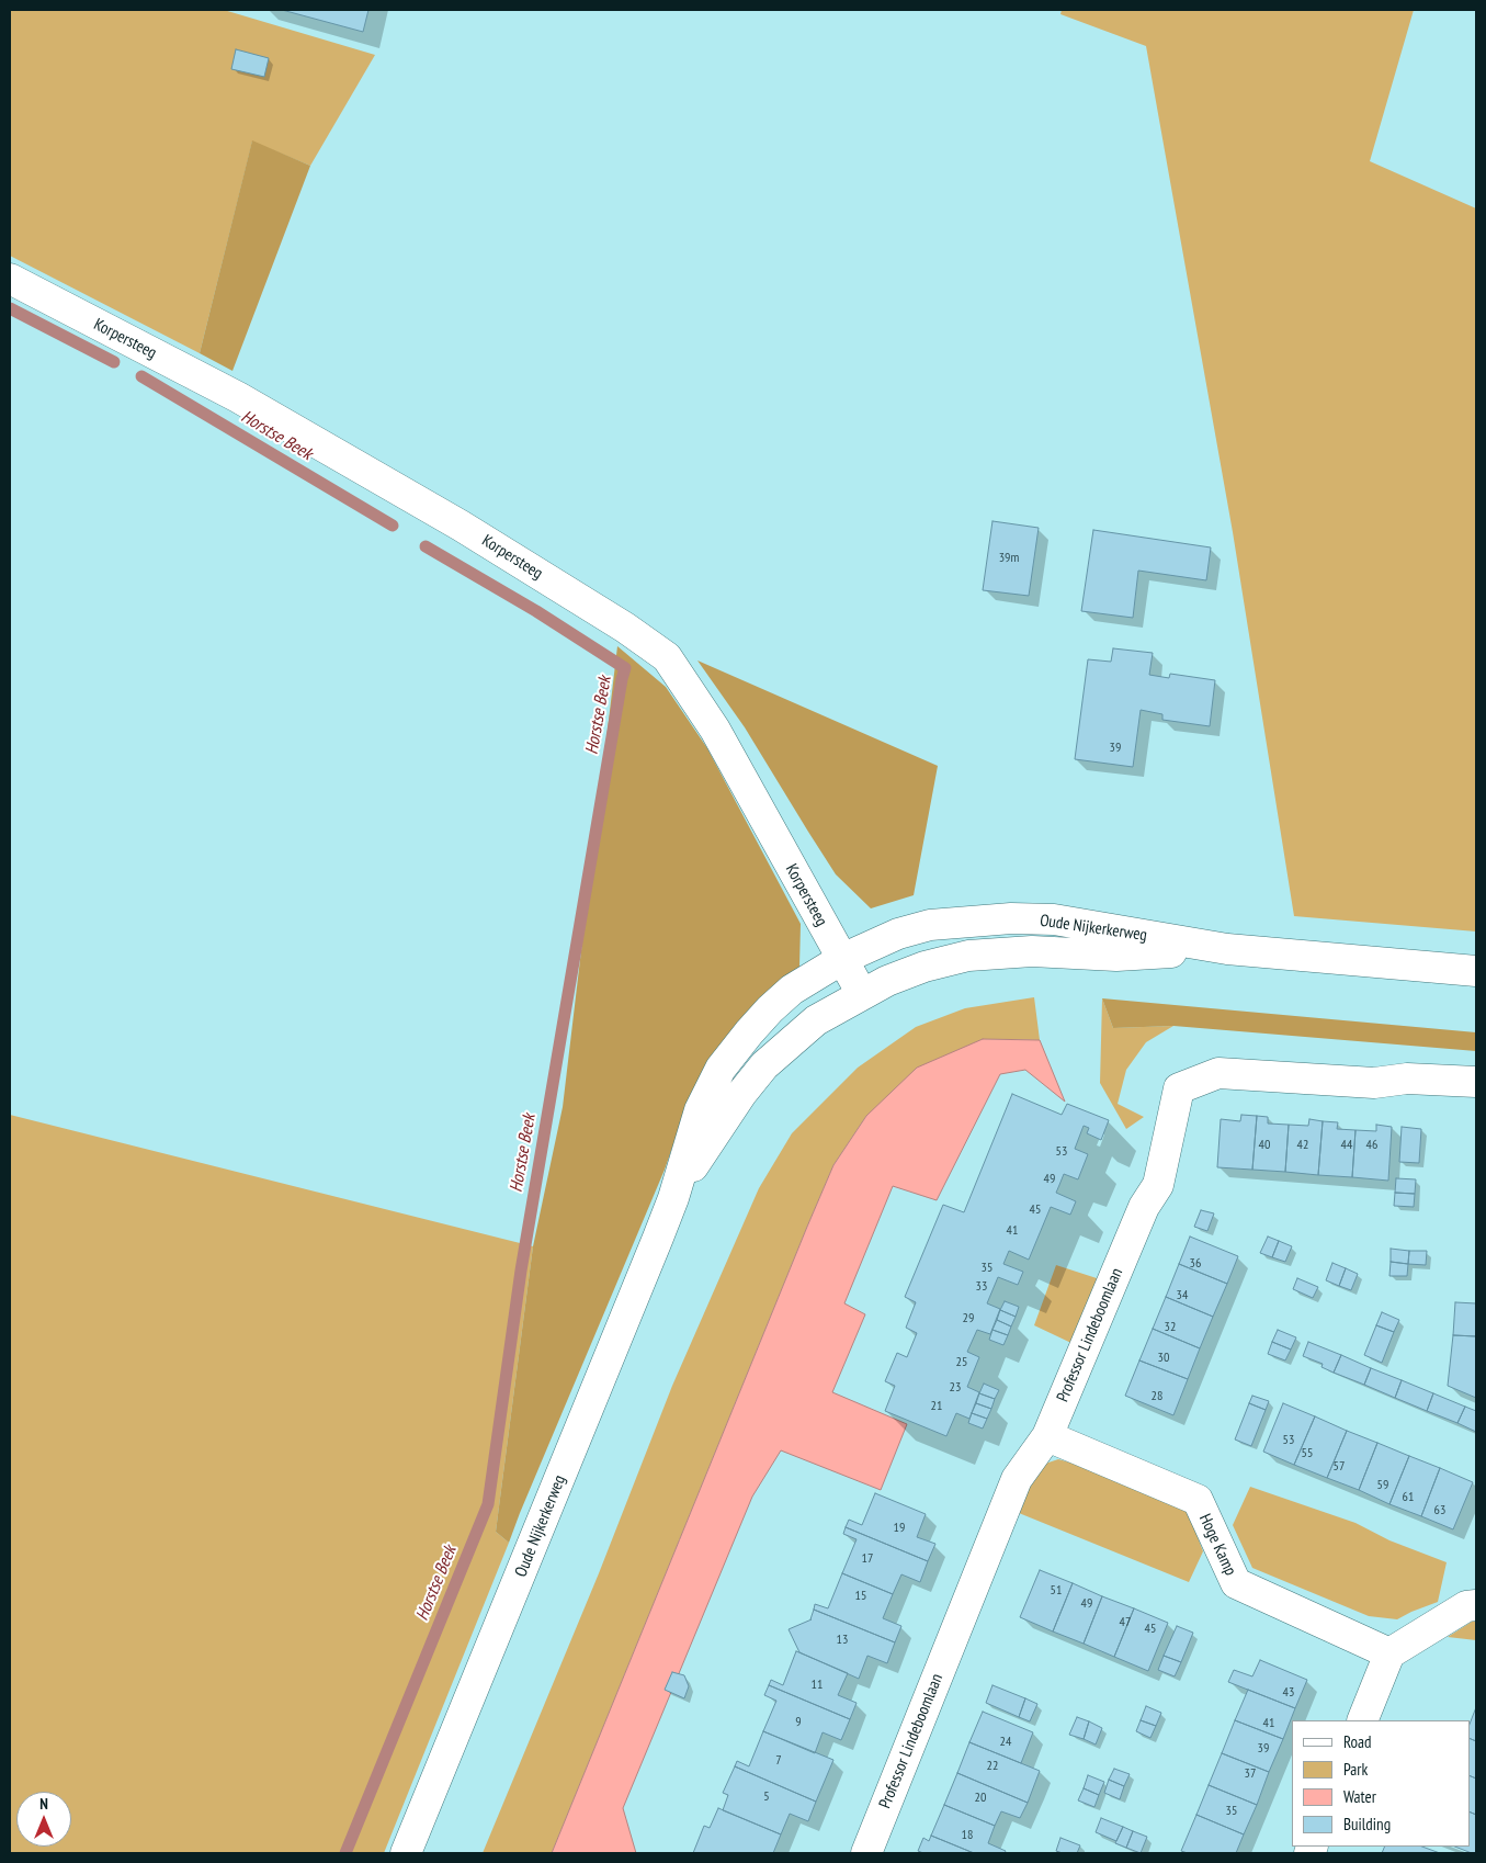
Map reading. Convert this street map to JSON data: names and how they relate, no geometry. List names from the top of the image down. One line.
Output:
{"streets":{"street":["Korpersteeg","Oude Nijkerkerweg","Professor Lindeboomlaan","Hoge Kamp"]},"crossings":[["Korpersteeg","Oude Nijkerkerweg"],["Professor Lindeboomlaan","Hoge Kamp"]],"water":["Horstse Beek"],"house_numbers":["39m","39","40","42","44","46","53","49","45","41","36","35","33","34","29","32","30","25","23","28","21","53","55","57","59","61","63","19","17","51","15","49","47","45","13","11","43","9","41","24","39","7","22","37","5","20","35","18"],"legend":["Road","Park","Water","Building"],"north":"top"}
